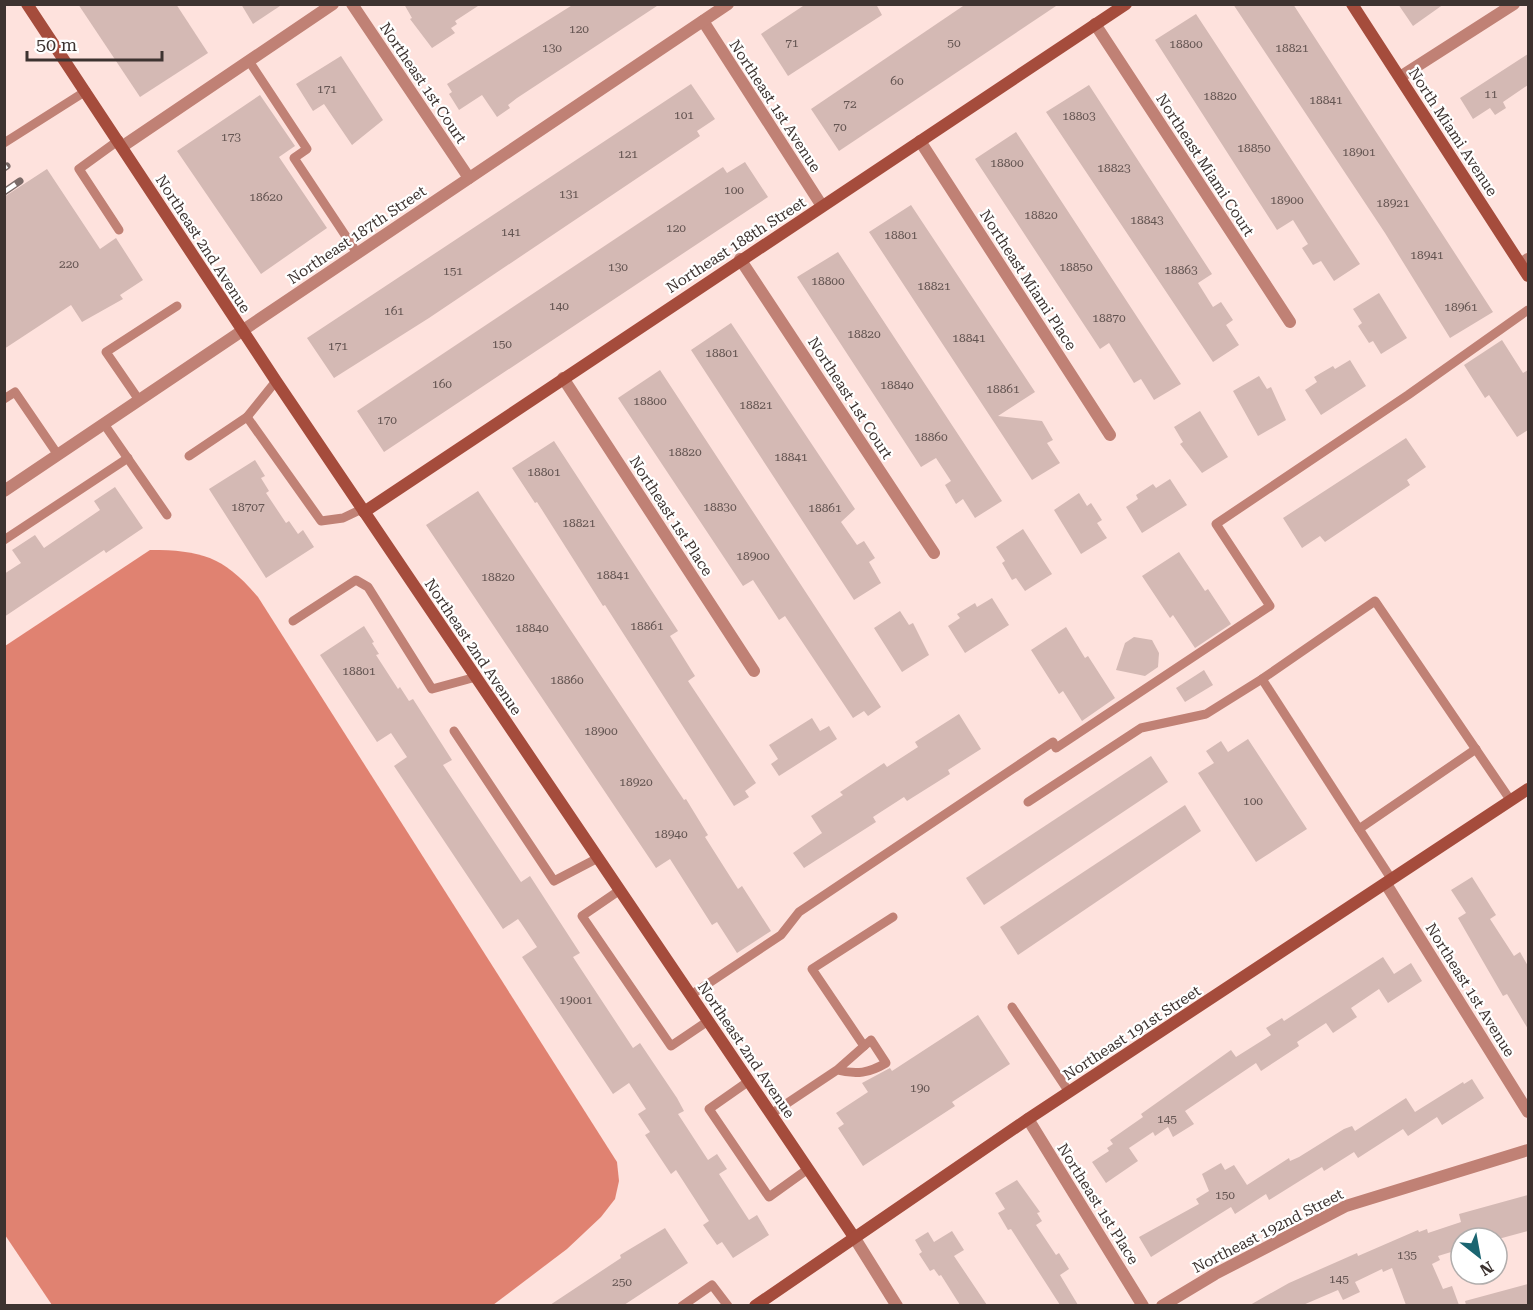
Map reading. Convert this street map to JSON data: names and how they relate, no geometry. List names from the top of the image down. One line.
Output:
{"streets":{"street":["Northeast 1st Court","Northeast 1st Avenue","North Miami Avenue","Northeast Miami Court","Northeast 187th Street","Northeast 2nd Avenue","Northeast 188th Street","Northeast Miami Place","Northeast 1st Place","Northeast 191st Street","Northeast 192nd Street"]},"crossings":[["Northeast 1st Court","Northeast 187th Street"],["Northeast 1st Court","Northeast 188th Street"],["Northeast 1st Avenue","Northeast 187th Street"],["Northeast 1st Avenue","Northeast 188th Street"],["Northeast 1st Avenue","Northeast 191st Street"],["Northeast Miami Court","Northeast 188th Street"],["Northeast 187th Street","Northeast 2nd Avenue"],["Northeast 2nd Avenue","Northeast 188th Street"],["Northeast 2nd Avenue","Northeast 191st Street"],["Northeast 188th Street","Northeast Miami Place"],["Northeast 188th Street","Northeast 1st Place"],["Northeast 1st Place","Northeast 191st Street"]],"house_numbers":["120","71","50","18800","130","18821","60","171","11","18820","18841","72","101","18803","70","173","18850","18901","121","18800","18823","100","131","18620","18900","18921","18820","18843","120","141","18801","18941","220","130","18850","18863","151","18800","18821","140","18961","161","18870","18820","18841","150","171","18801","160","18840","18861","18800","18821","170","18860","18820","18841","18801","18707","18830","18861","18821","18900","18841","18820","18861","18840","18801","18860","18900","18920","100","18940","19001","190","145","150","135","145","250"],"scale_bar":"50 m","north":"bottom right"}
